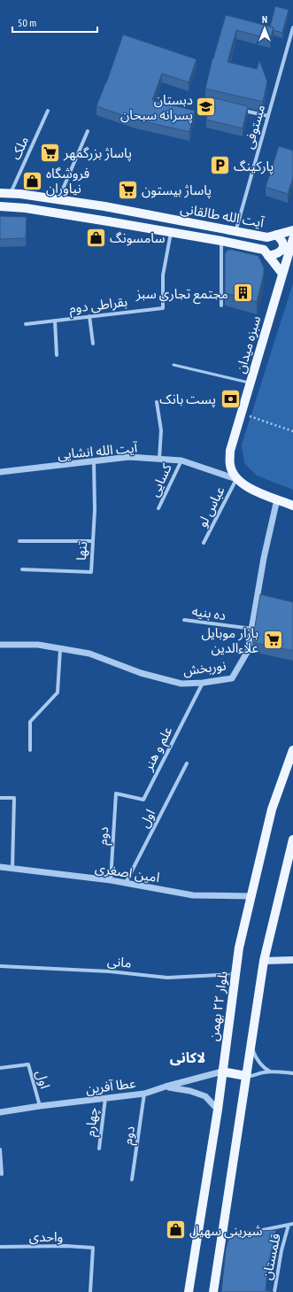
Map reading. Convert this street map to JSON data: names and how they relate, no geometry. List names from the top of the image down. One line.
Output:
{"streets":{"main road":["آیت الله طالقانی","سبزه میدان","بلوار ۲۲ بهمن"],"street":["مستوفی","ملک","بقراطی دوم","آیت الله انشایی","کسایی","عباس لو","تنها","ده بنیه","نوربخش","علم و هنر","اول","دوم","امین اصغری","مانی","عطا آفرین","چهارم","واحدی","قلمستان"]},"crossings":[["مستوفی","آیت الله طالقانی"],["ملک","آیت الله طالقانی"],["آیت الله طالقانی","بقراطی دوم"],["آیت الله طالقانی","سبزه میدان"],["سبزه میدان","آیت الله انشایی"],["سبزه میدان","عباس لو"],["آیت الله انشایی","کسایی"],["آیت الله انشایی","عباس لو"],["آیت الله انشایی","تنها"],["ده بنیه","نوربخش"],["نوربخش","علم و هنر"],["علم و هنر","دوم"],["اول","امین اصغری"],["اول","عطا آفرین"],["دوم","امین اصغری"],["دوم","عطا آفرین"],["امین اصغری","بلوار ۲۲ بهمن"],["مانی","بلوار ۲۲ بهمن"],["بلوار ۲۲ بهمن","عطا آفرین"],["عطا آفرین","چهارم"]],"districts":["لاکانی"],"places":{"school or university":["دبستان پسرانه سبحان"],"supermarket":["پاساژ بزرگمهر","پاساژ بیستون","بازار موبایل علاءالدین"],"parking":["پارکینگ"],"shop":["فروشگاه نیاوران","سامسونگ","شیرینی سهیل"],"building":["مجتمع تجاری سبز"],"bank":["پست بانک"]},"scale_bar":"50 m","north":"top"}
